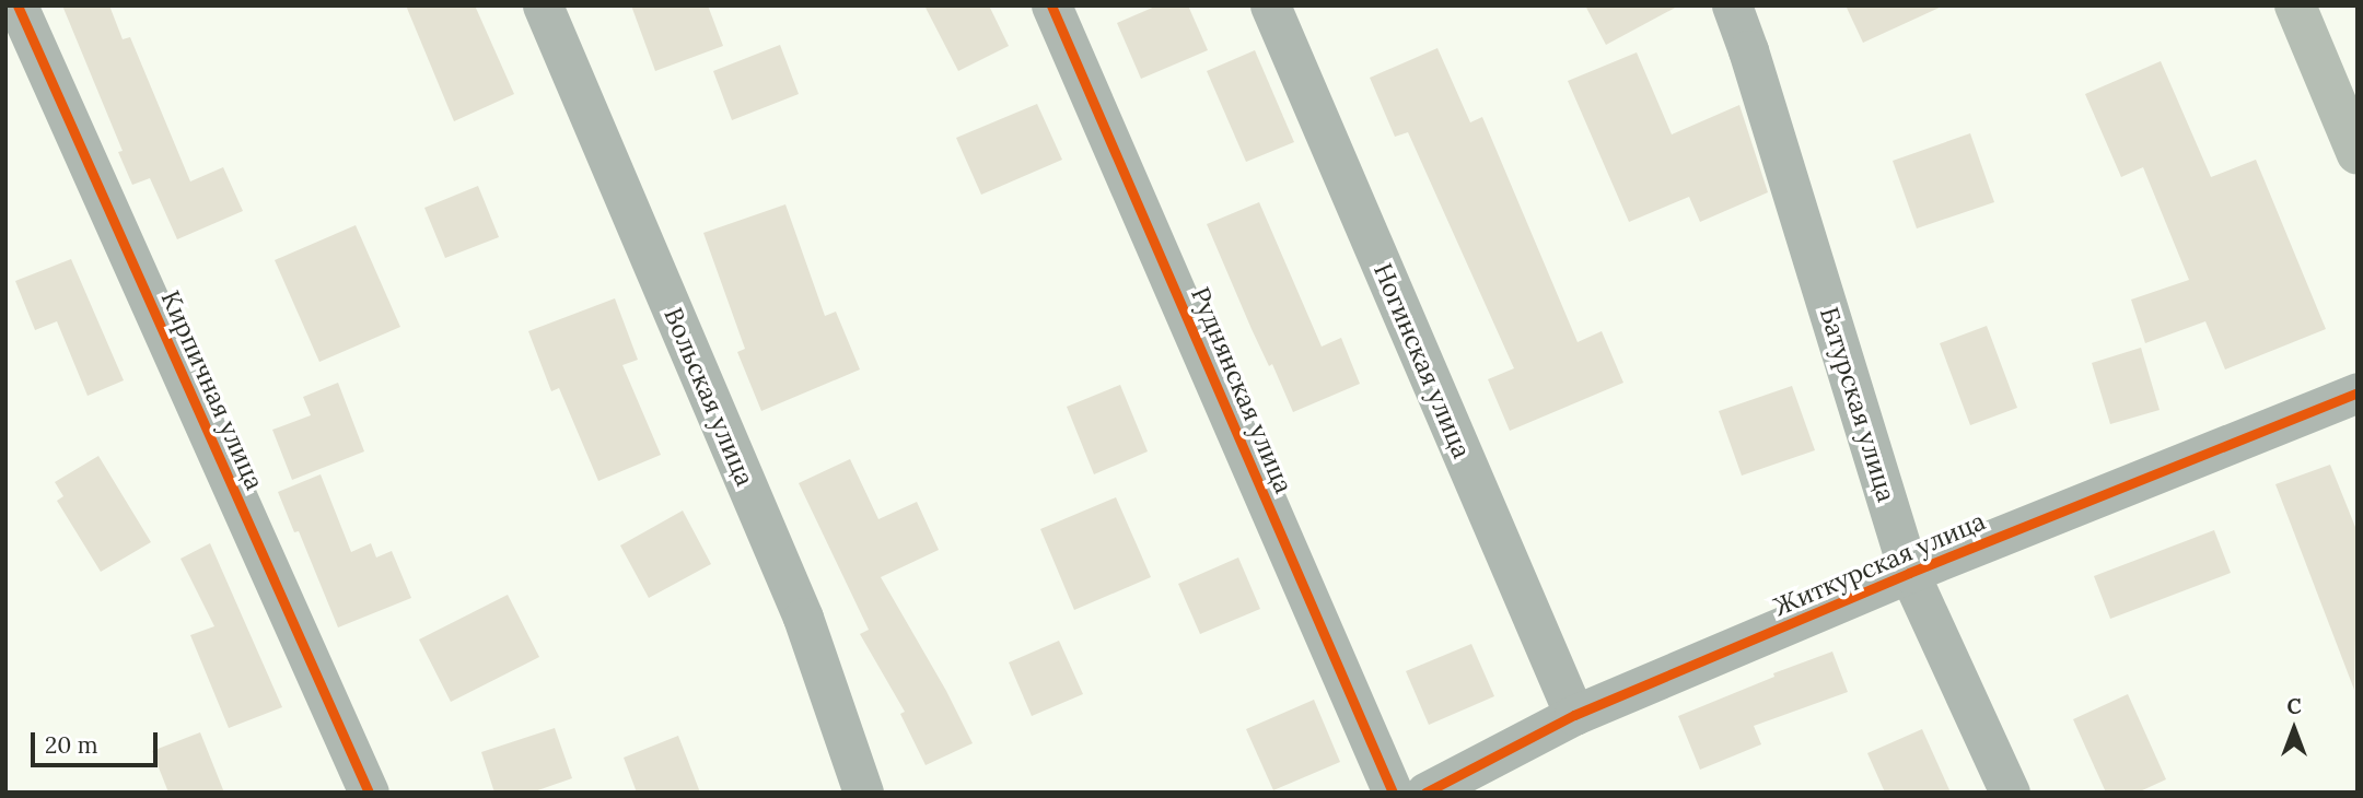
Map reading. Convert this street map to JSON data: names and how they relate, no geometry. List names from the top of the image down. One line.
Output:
{"streets":{"street":["Ногинская улица","Кирпичная улица","Руднянская улица","Вольская улица","Батурская улица","Житкурская улица"]},"crossings":[["Ногинская улица","Житкурская улица"],["Батурская улица","Житкурская улица"]],"scale_bar":"20 m","north":"top"}
